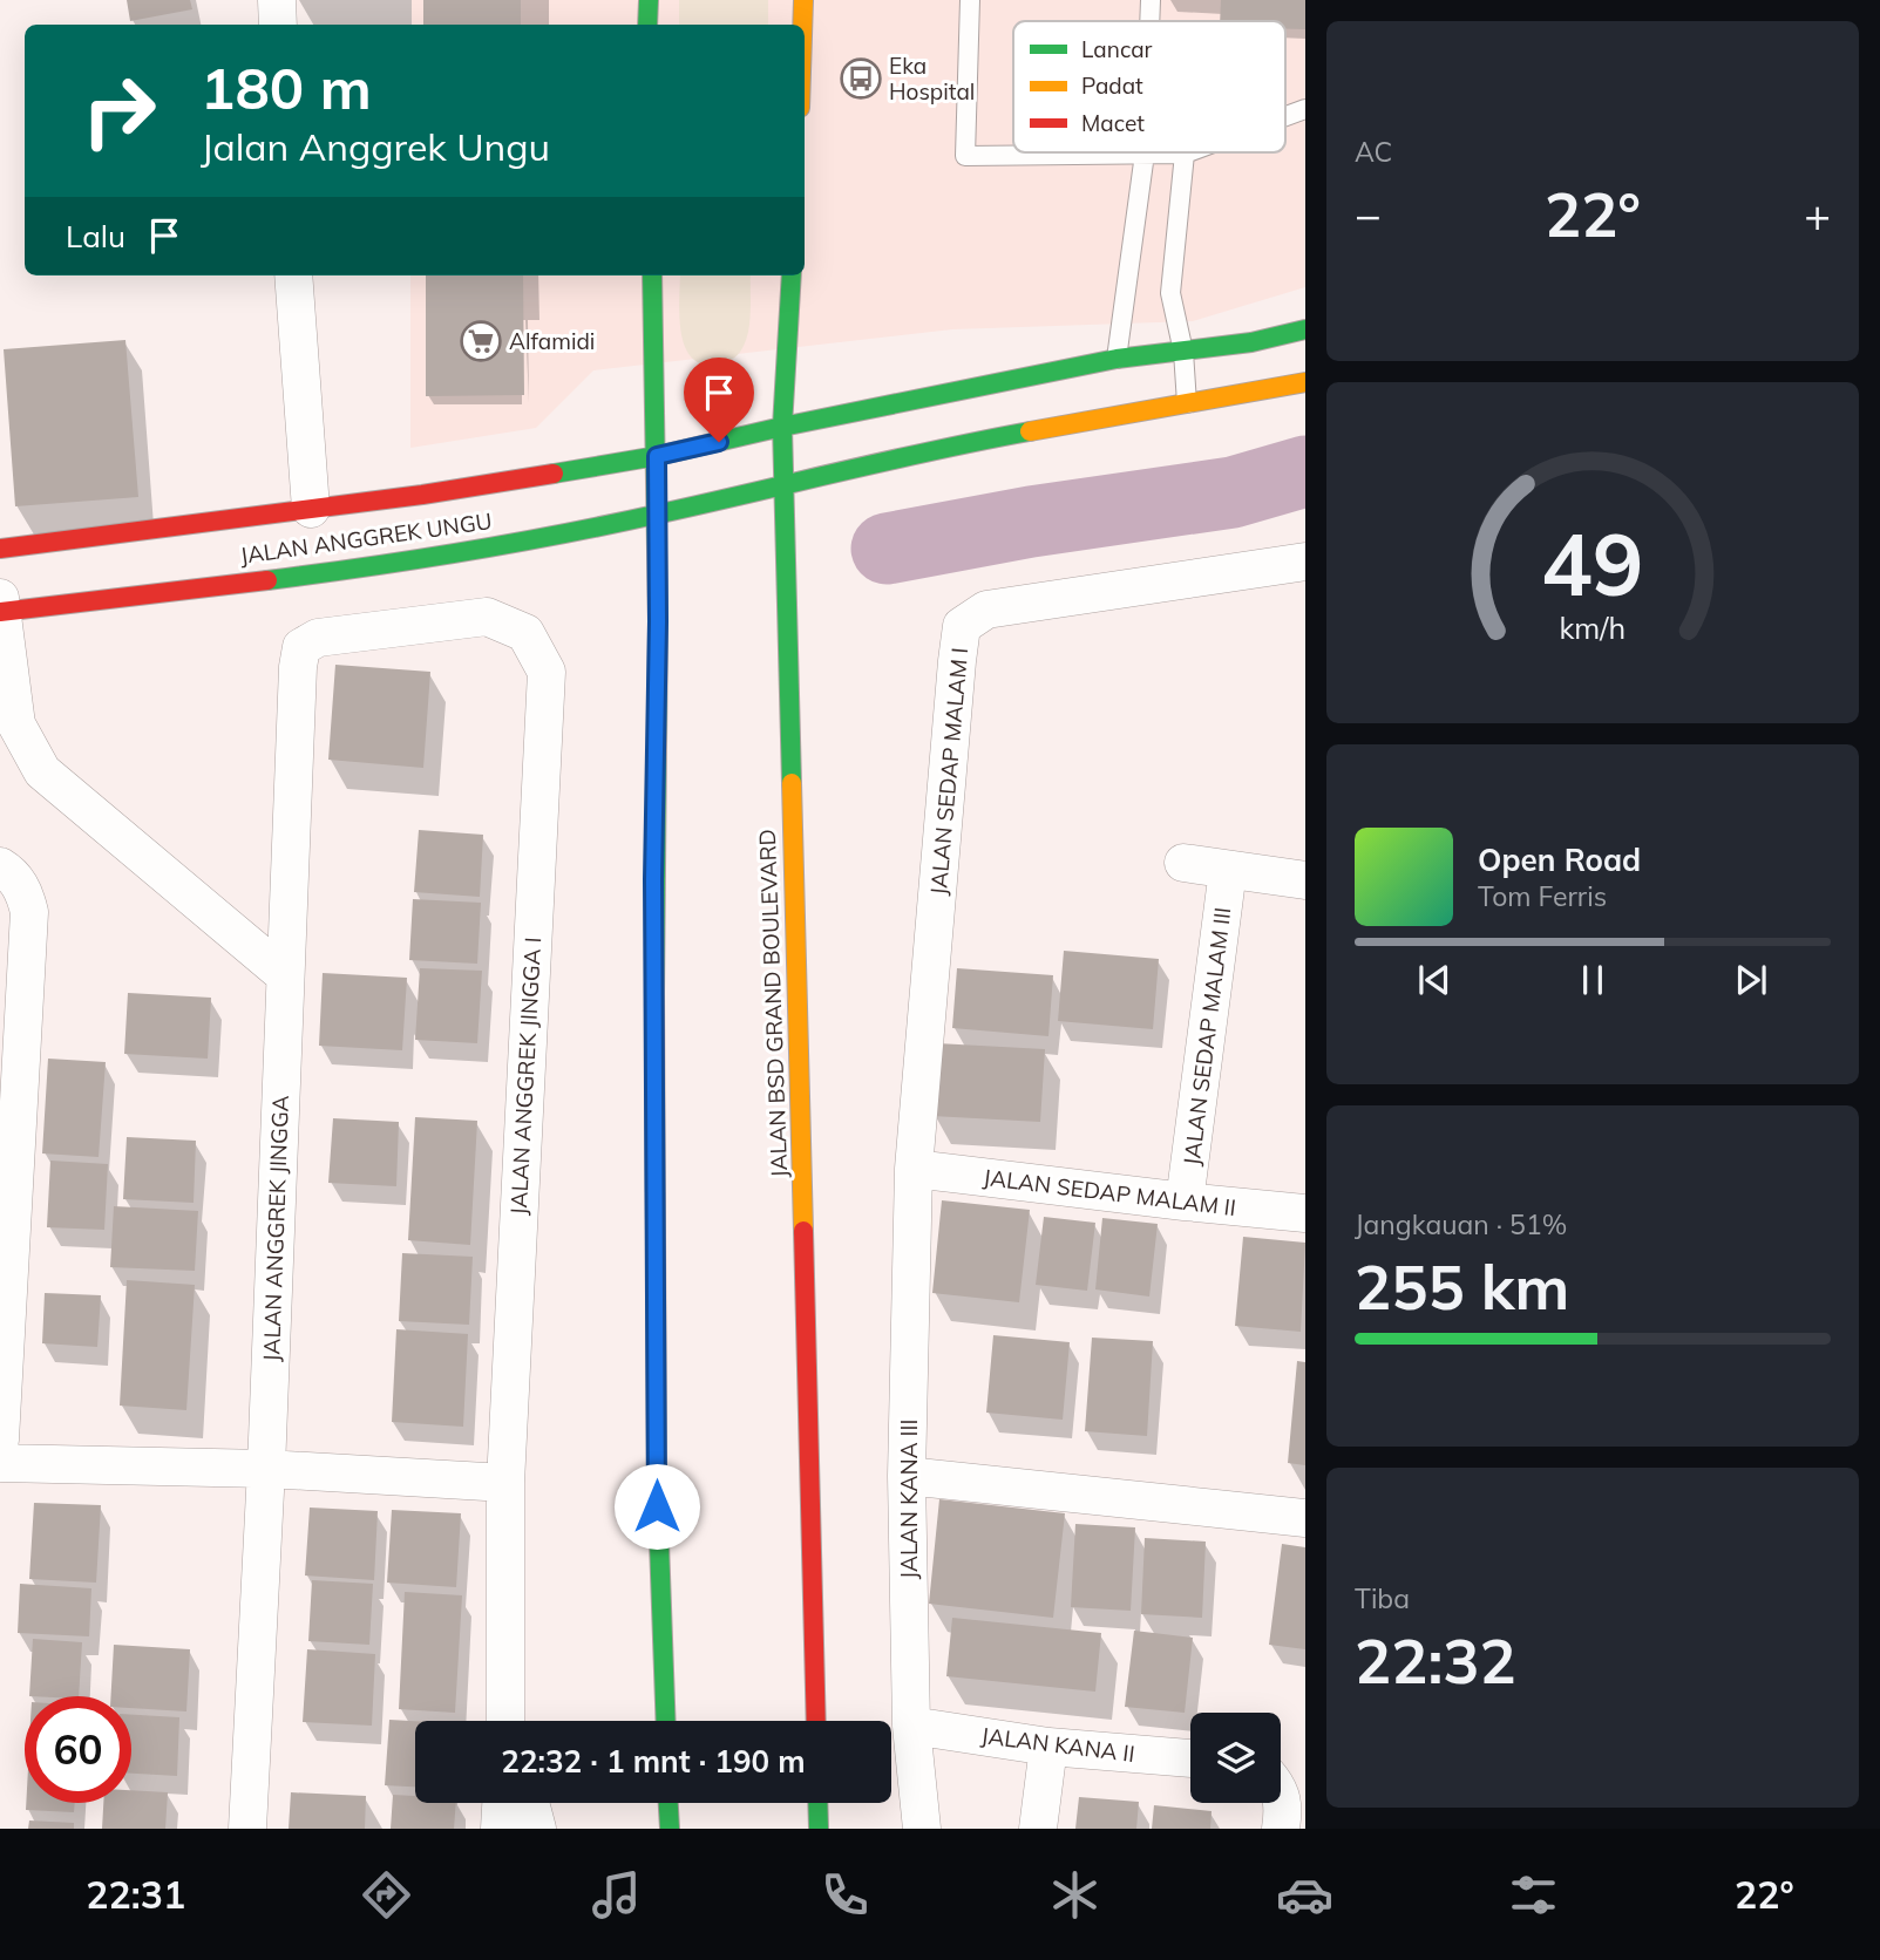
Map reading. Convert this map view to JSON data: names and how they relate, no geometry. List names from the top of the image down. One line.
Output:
{"streets":{"main road":["JALAN ANGGREK UNGU","JALAN BSD GRAND BOULEVARD"],"street":["JALAN SEDAP MALAM I","JALAN SEDAP MALAM III","JALAN ANGGREK JINGGA I","JALAN SEDAP MALAM II","JALAN ANGGREK JINGGA","JALAN KANA III","JALAN KANA II"]},"crossings":[["JALAN ANGGREK UNGU","JALAN BSD GRAND BOULEVARD"],["JALAN SEDAP MALAM I","JALAN SEDAP MALAM II"],["JALAN SEDAP MALAM I","JALAN KANA III"],["JALAN SEDAP MALAM III","JALAN SEDAP MALAM II"],["JALAN ANGGREK JINGGA I","JALAN ANGGREK JINGGA"],["JALAN SEDAP MALAM II","JALAN KANA III"],["JALAN KANA III","JALAN KANA II"]],"places":{"bus stop":["Eka Hospital"],"supermarket":["Alfamidi"]},"legend":["Lancar","Padat","Macet"],"page":{"tile":["AC",["Jangkauan · 51%","255 km"],["Tiba","22:32"]],"turn":["180 m","Jalan Anggrek Ungu"],"heat":["−","22°","+"],"then":"Lalu","song":["Open Road","Tom Ferris"],"limit":"60","trip":"22:32 · 1 mnt · 190 m","tabs":["22:31","22°"],"gauge":["49","km/h"]}}
